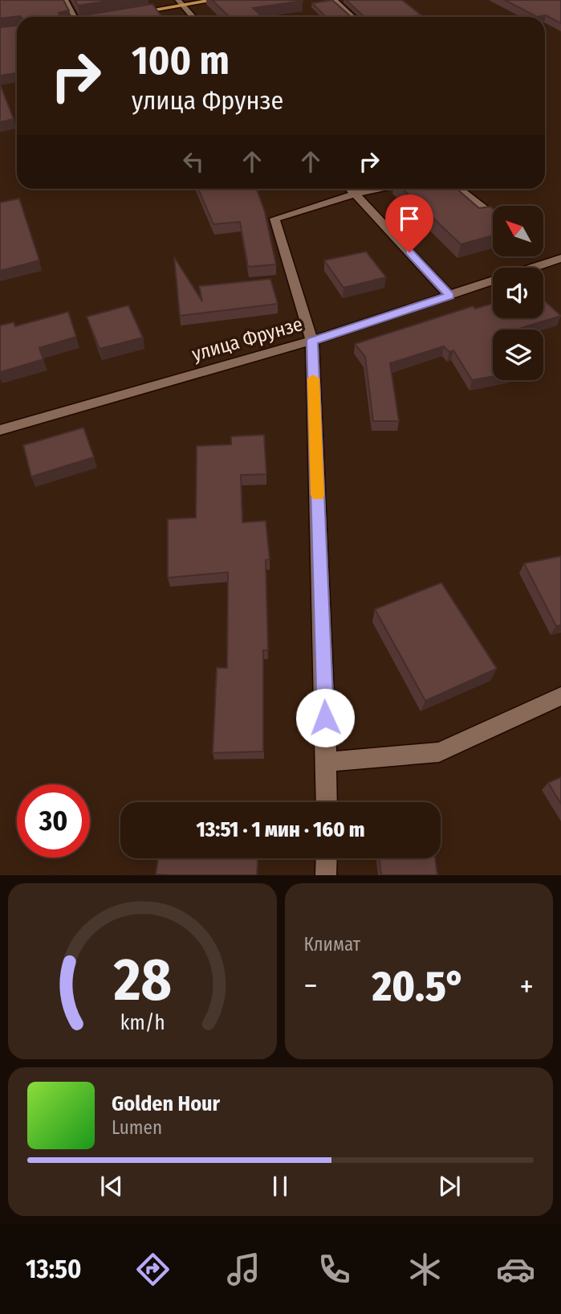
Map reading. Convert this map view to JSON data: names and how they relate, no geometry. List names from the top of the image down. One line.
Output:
{"streets":{"street":["улица Фрунзе"]},"north":"top left","page":{"turn":["100 m","улица Фрунзе"],"limit":"30","trip":"13:51 · 1 мин · 160 m","tile":"Климат","heat":["−","20.5°","+"],"song":["Golden Hour","Lumen"],"tabs":"13:50","gauge":["28","km/h"]}}
